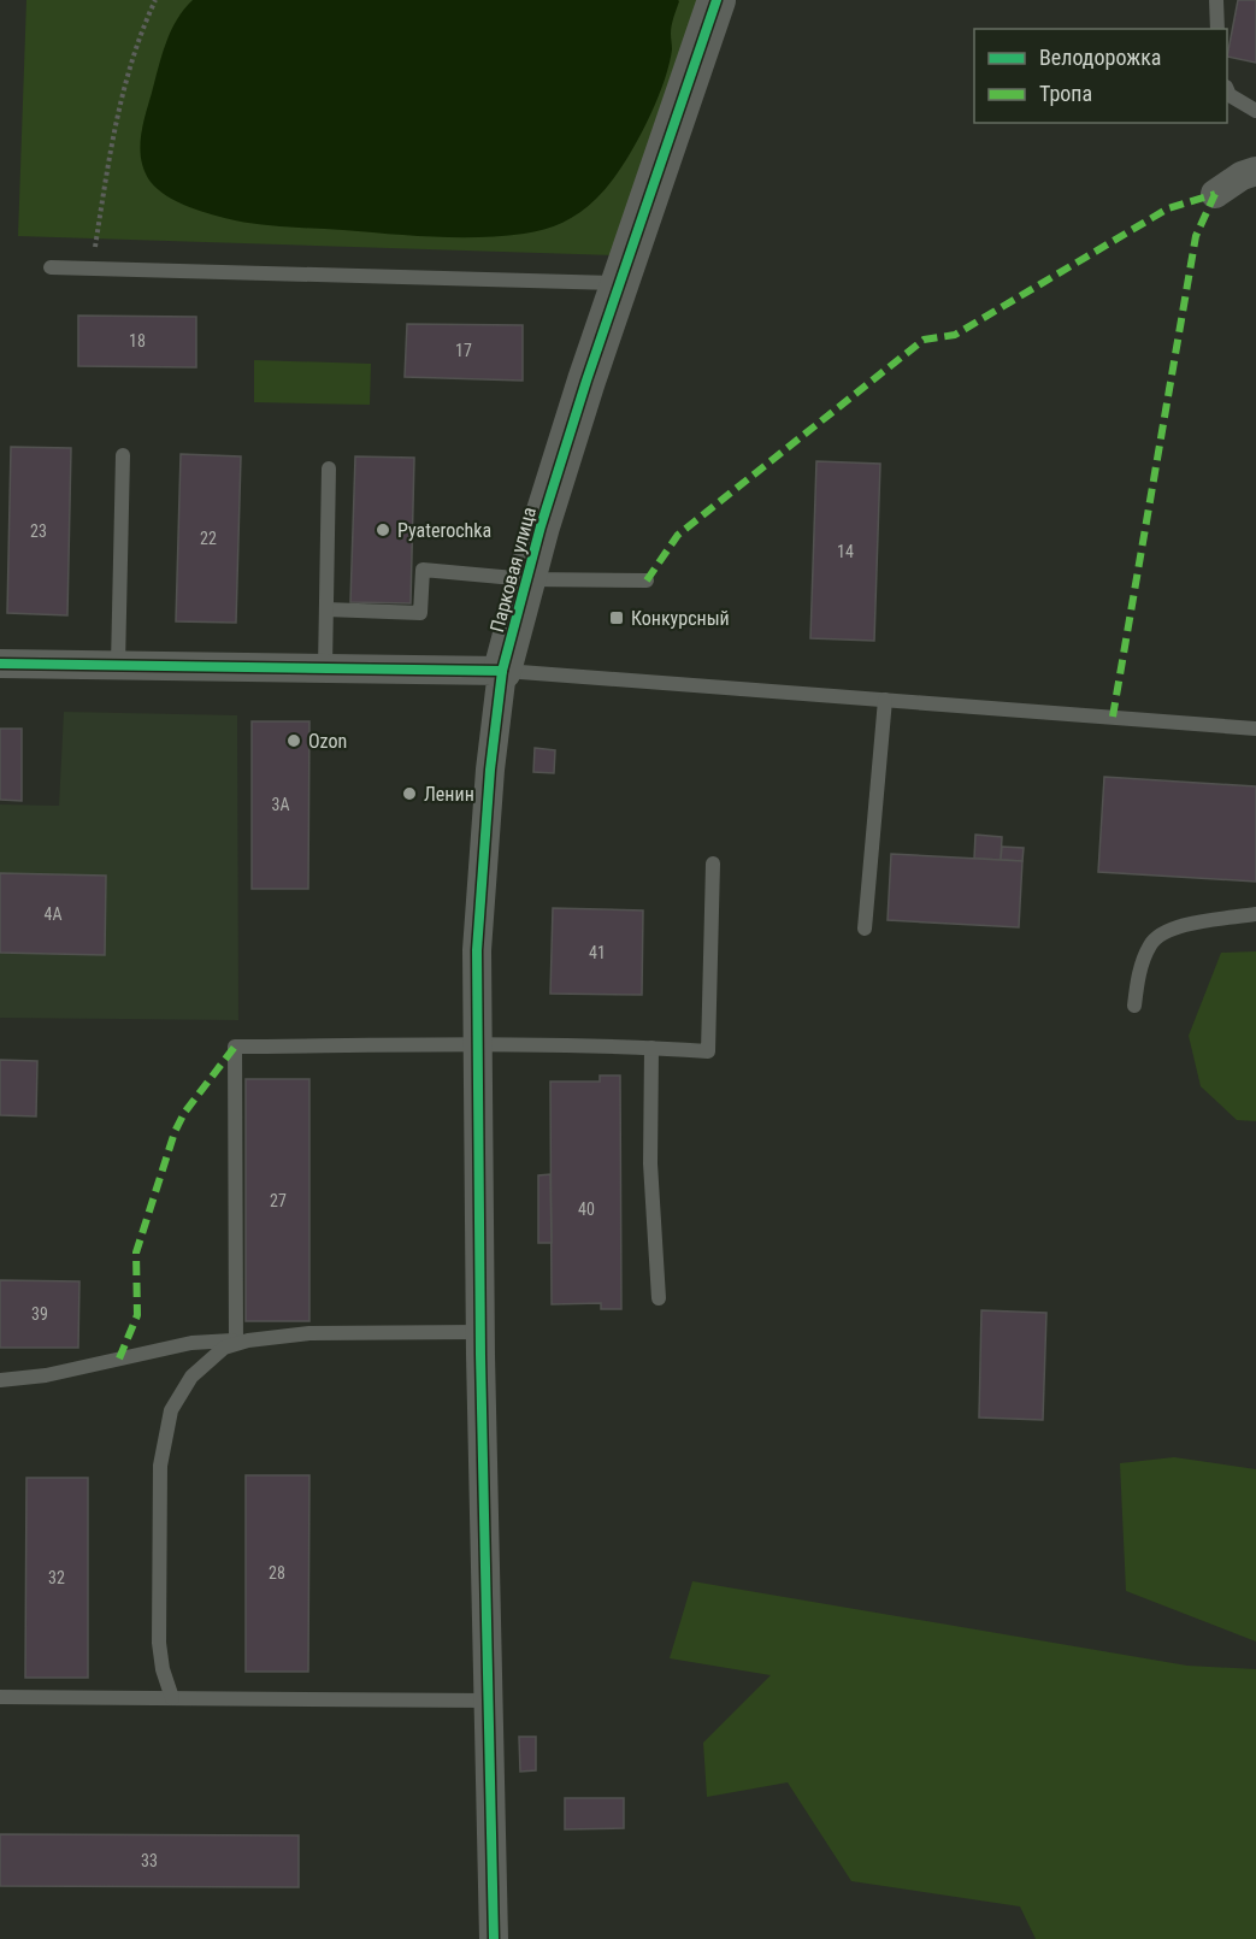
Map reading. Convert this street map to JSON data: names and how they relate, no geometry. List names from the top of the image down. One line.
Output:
{"streets":{"street":["Парковая улица"]},"places":{"other":["Pyaterochka","Ozon","Ленин"],"transit":["Конкурсный"]},"house_numbers":["18","17","23","22","14","3А","4А","41","27","40","39","28","32","33"],"legend":["Велодорожка","Тропа"]}
